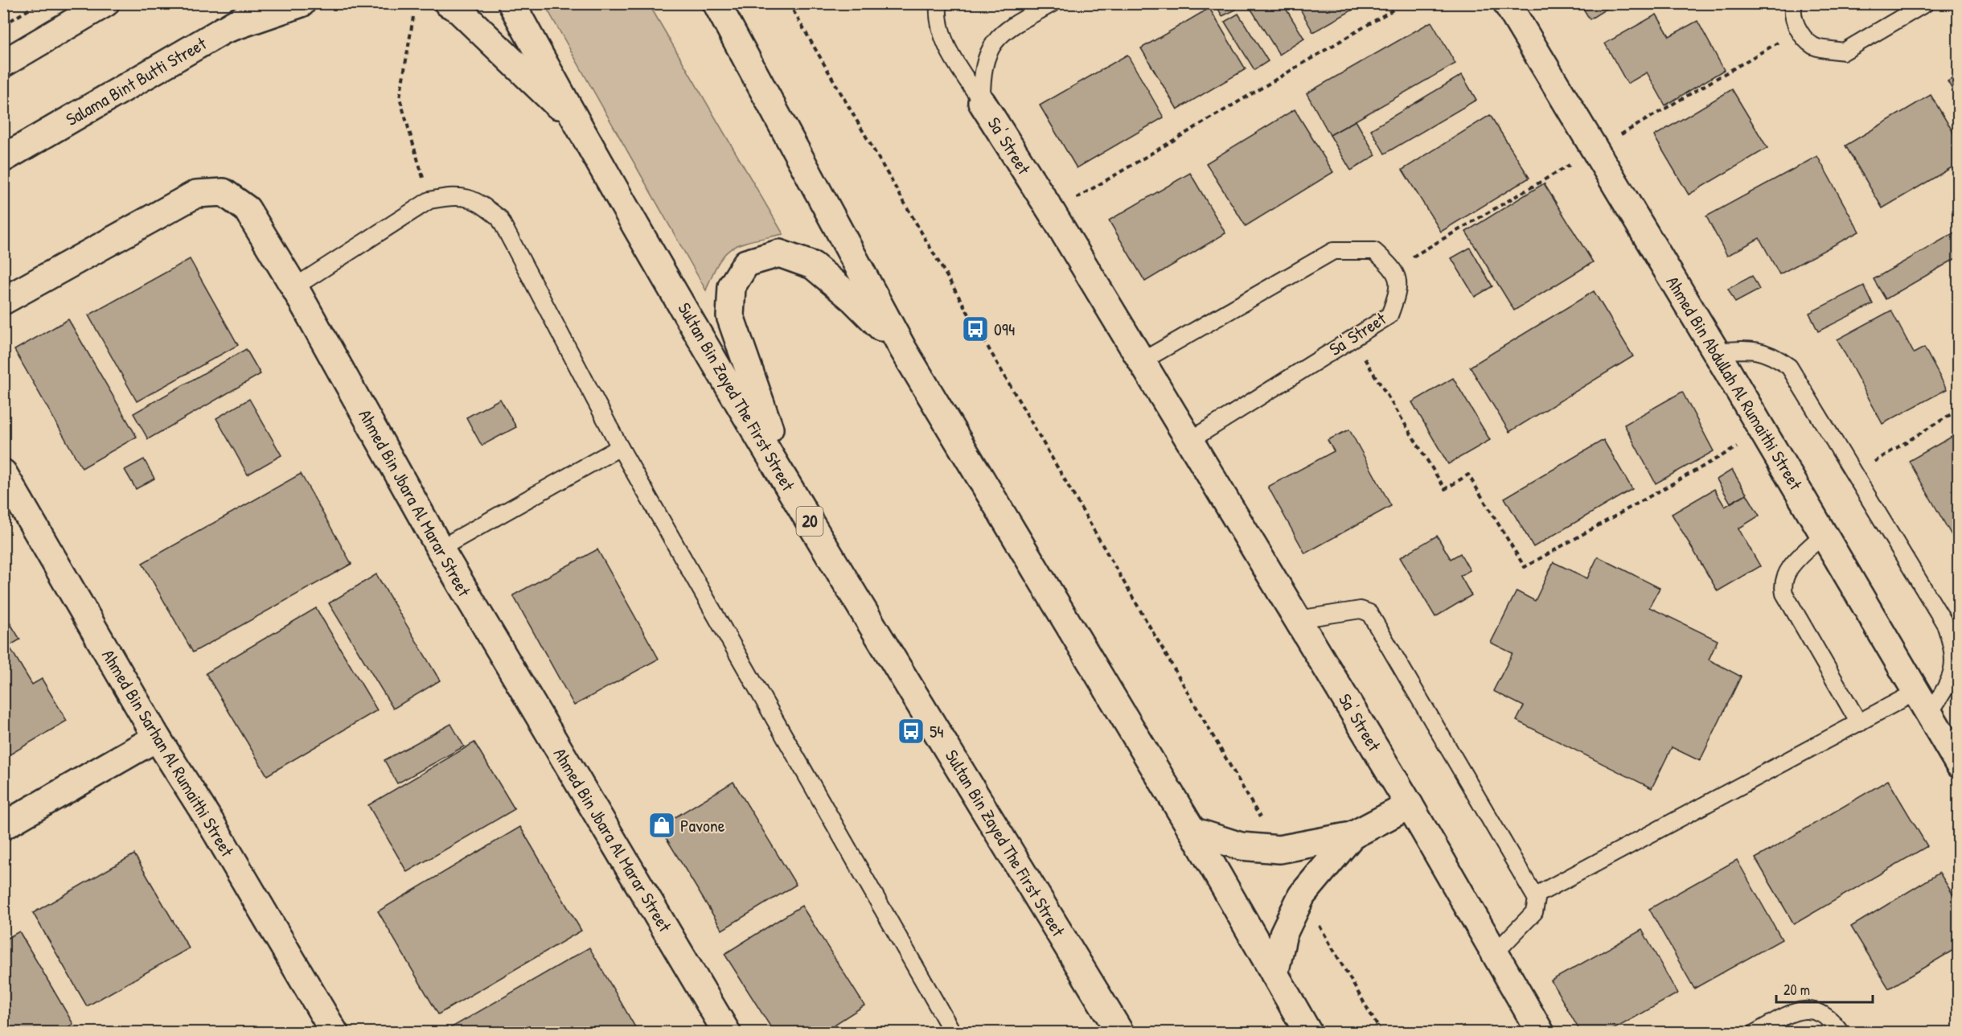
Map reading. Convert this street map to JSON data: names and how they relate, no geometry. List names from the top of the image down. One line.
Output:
{"streets":{"street":["Salama Bint Butti Street","Sa' Street","Ahmed Bin Abdullah Al Rumaithi Street","Sultan Bin Zayed The First Street","Ahmed Bin Jbara Al Marar Street","20","Ahmed Bin Sarhan Al Rumaithi Street"]},"places":{"bus stop":["094","54"],"shop":["Pavone"]},"scale_bar":"20 m"}
